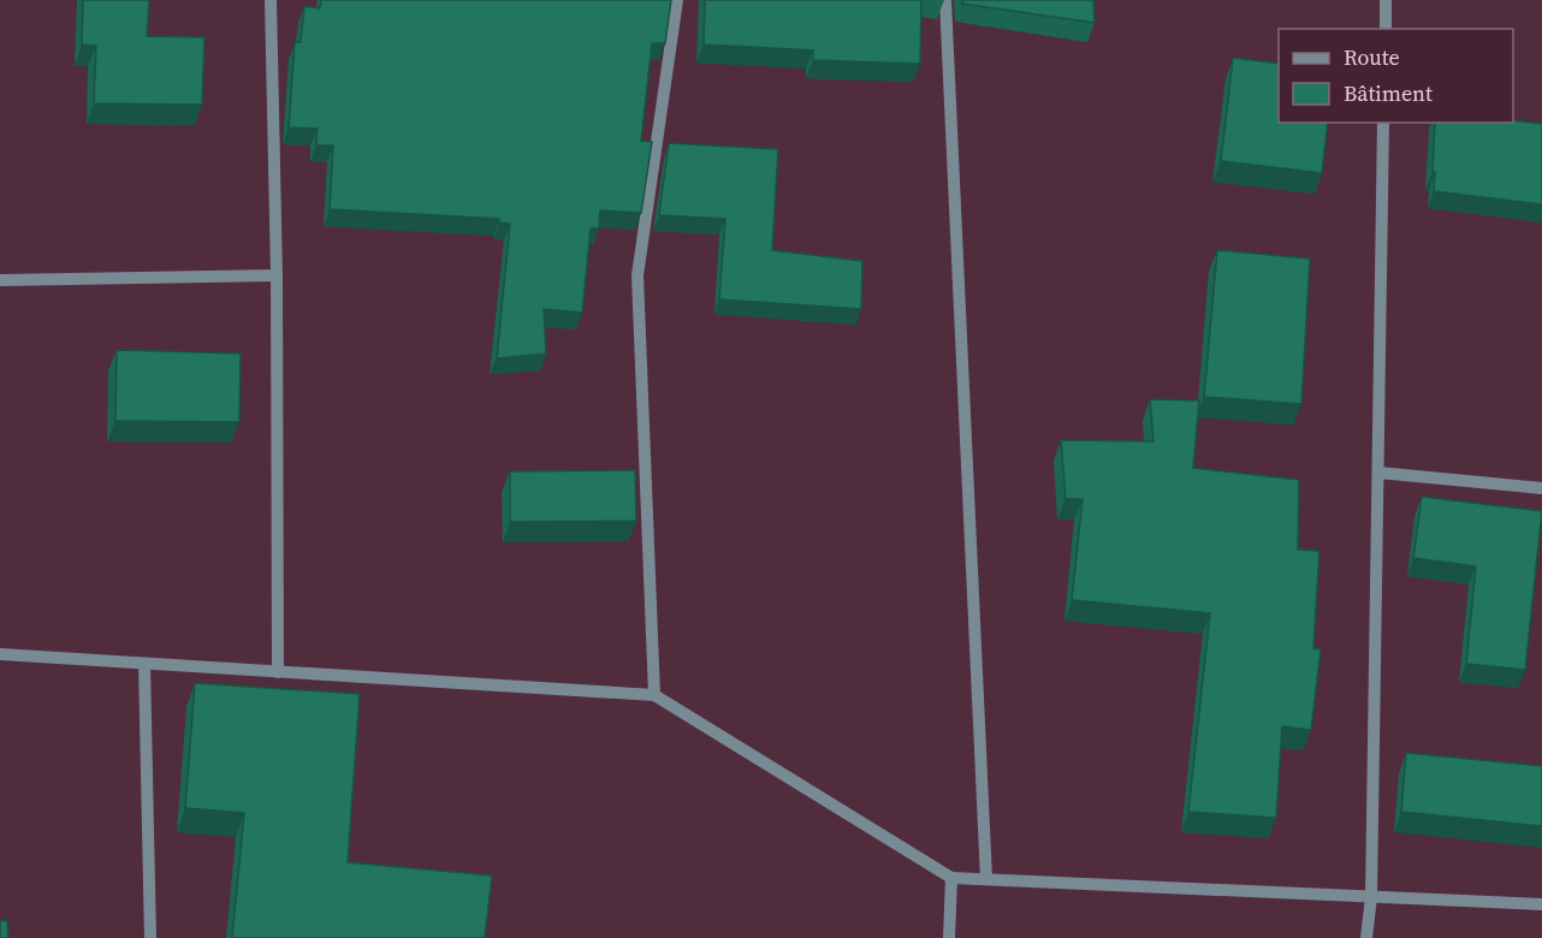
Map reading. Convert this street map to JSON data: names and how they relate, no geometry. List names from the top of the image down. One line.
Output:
{"legend":["Route","Bâtiment"]}
